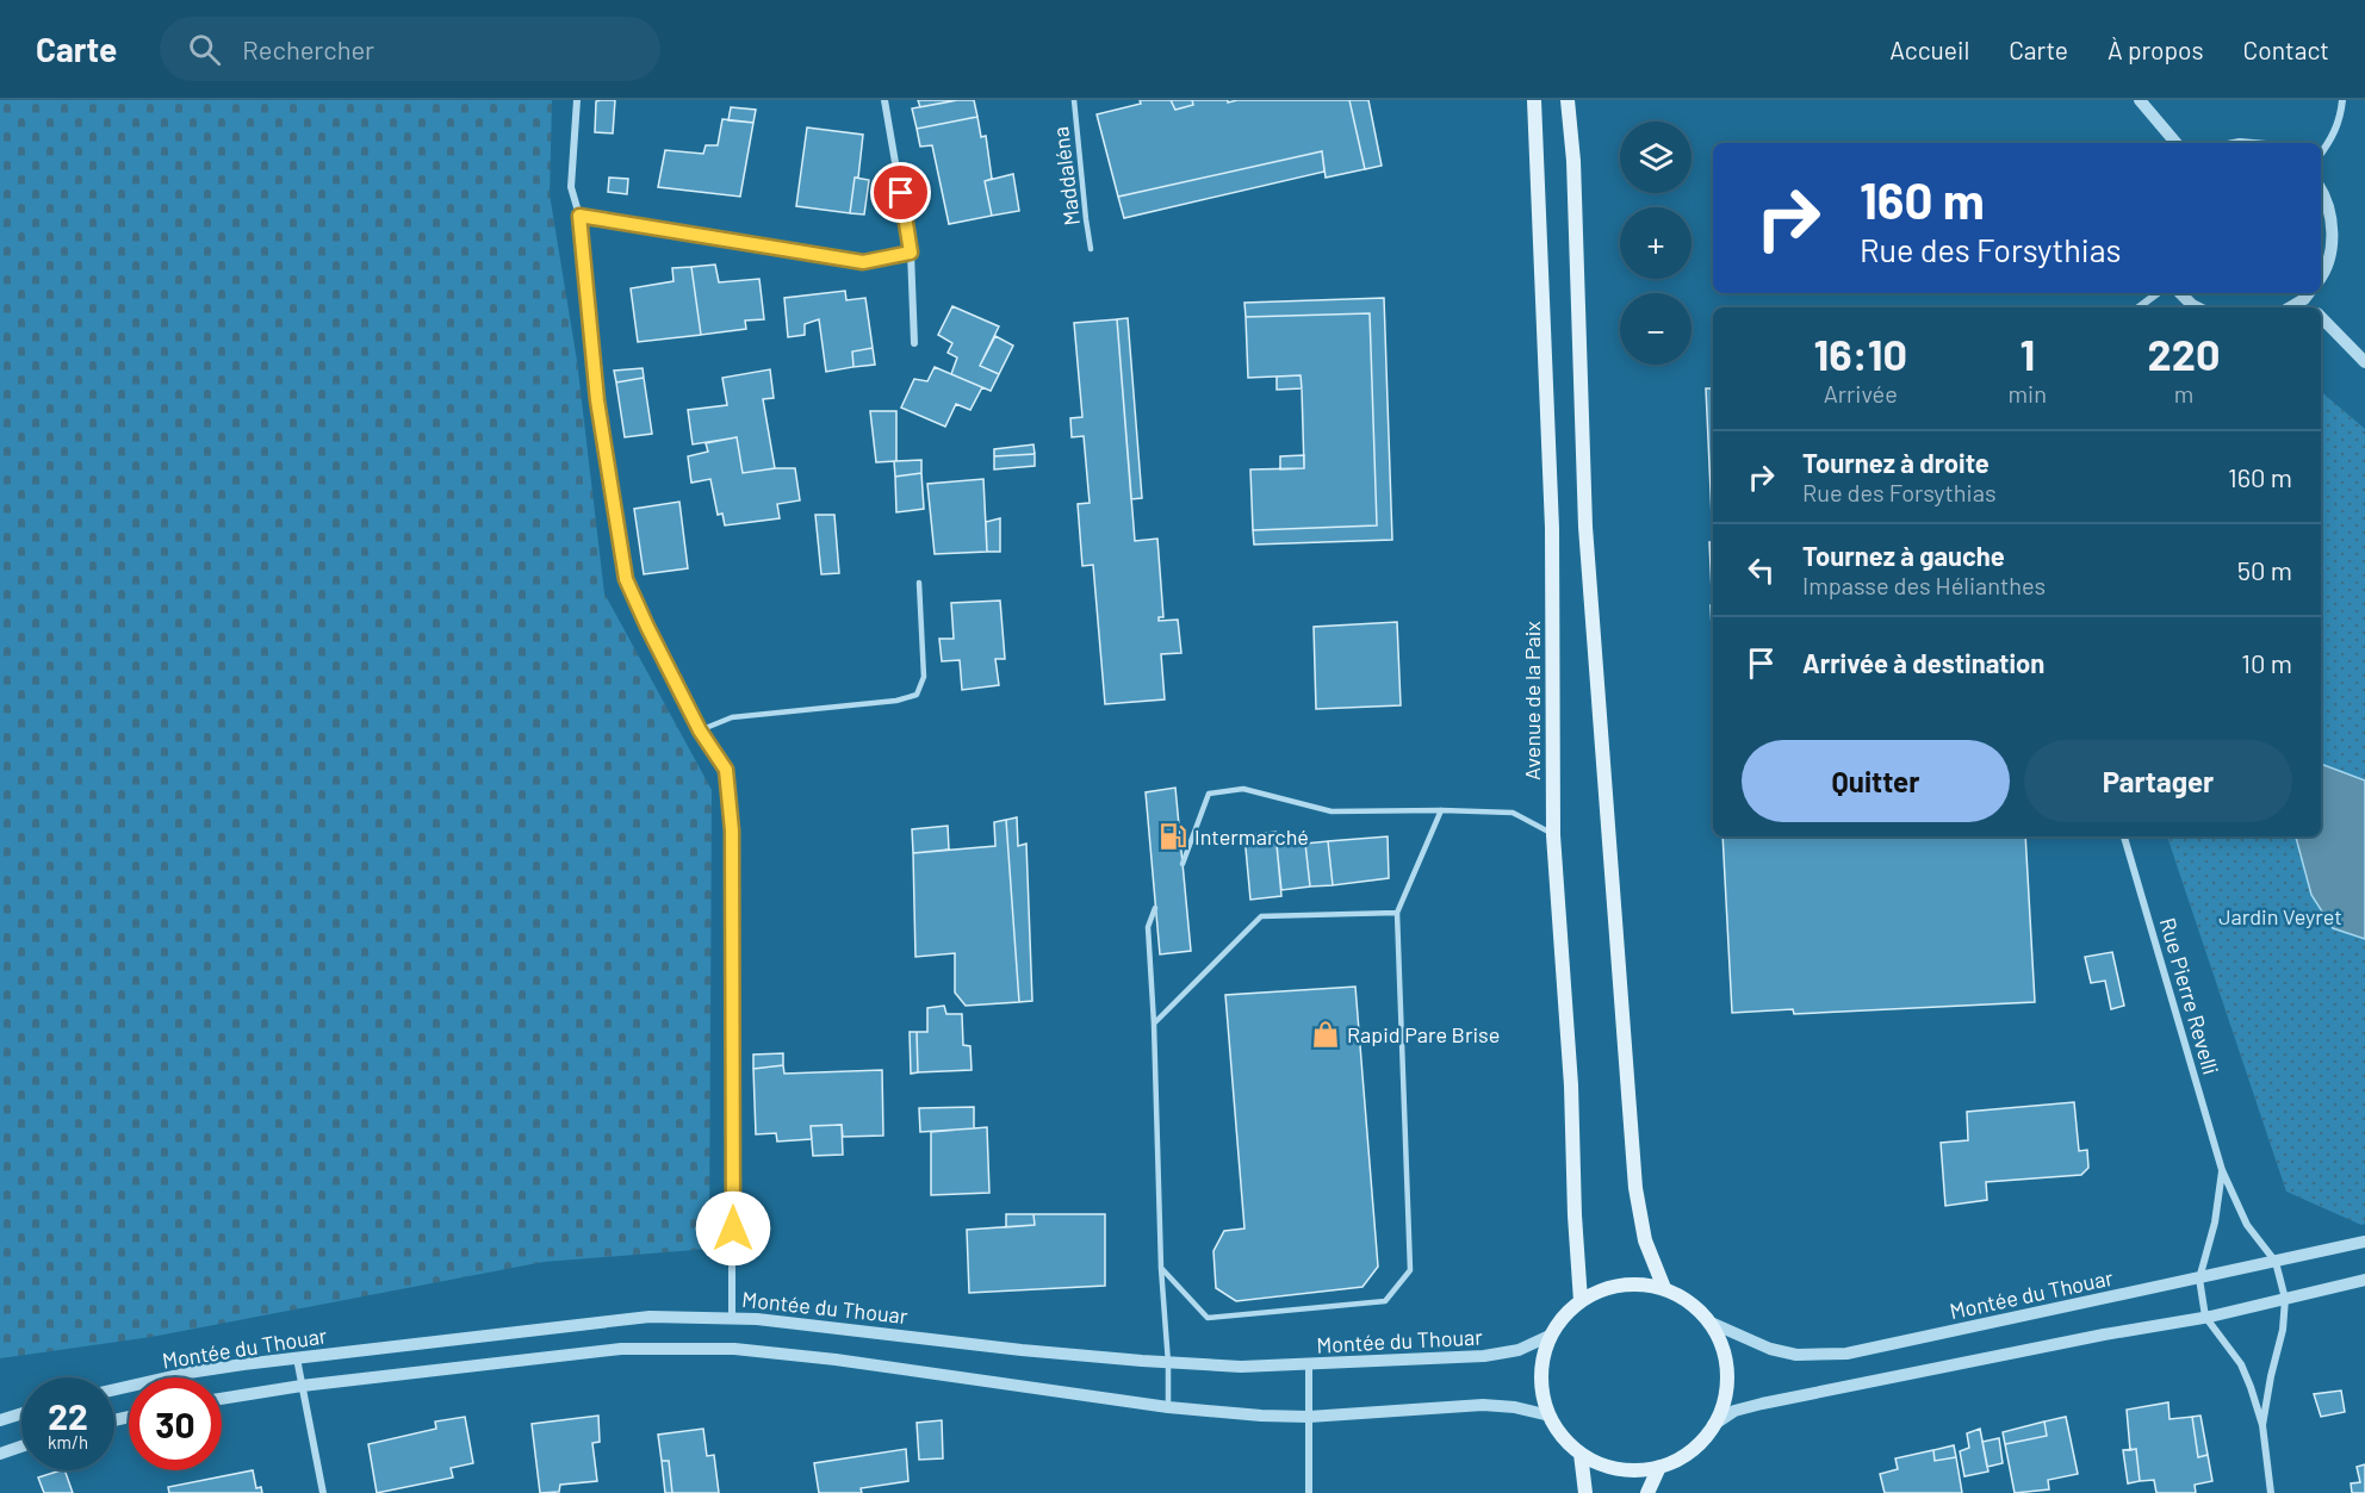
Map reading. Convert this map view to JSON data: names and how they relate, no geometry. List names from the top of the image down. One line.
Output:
{"streets":{"main road":["Avenue de la Paix"],"street":["Rue Pierre Revelli","Montée du Thouar"],"lane":["Maddaléna"]},"crossings":[["Avenue de la Paix","Montée du Thouar"],["Rue Pierre Revelli","Montée du Thouar"]],"parks":["Jardin Veyret"],"places":{"fuel station":["Intermarché"],"shop":["Rapid Pare Brise"]},"page":{"header":"Carte","search":"Rechercher","nav":["Accueil","Carte","À propos","Contact"],"map_buttons":["+","−"],"turn":["160 m","Rue des Forsythias"],"eta":["16:10","Arrivée","1","min","220","m"],"list":[{"name":"Tournez à droite","note":"Rue des Forsythias","value":"160 m"},{"name":"Tournez à gauche","note":"Impasse des Hélianthes","value":"50 m"},{"name":"Arrivée à destination","value":"10 m"}],"buttons":["Quitter","Partager"],"speed":"22 km/h","limit":"30"}}
